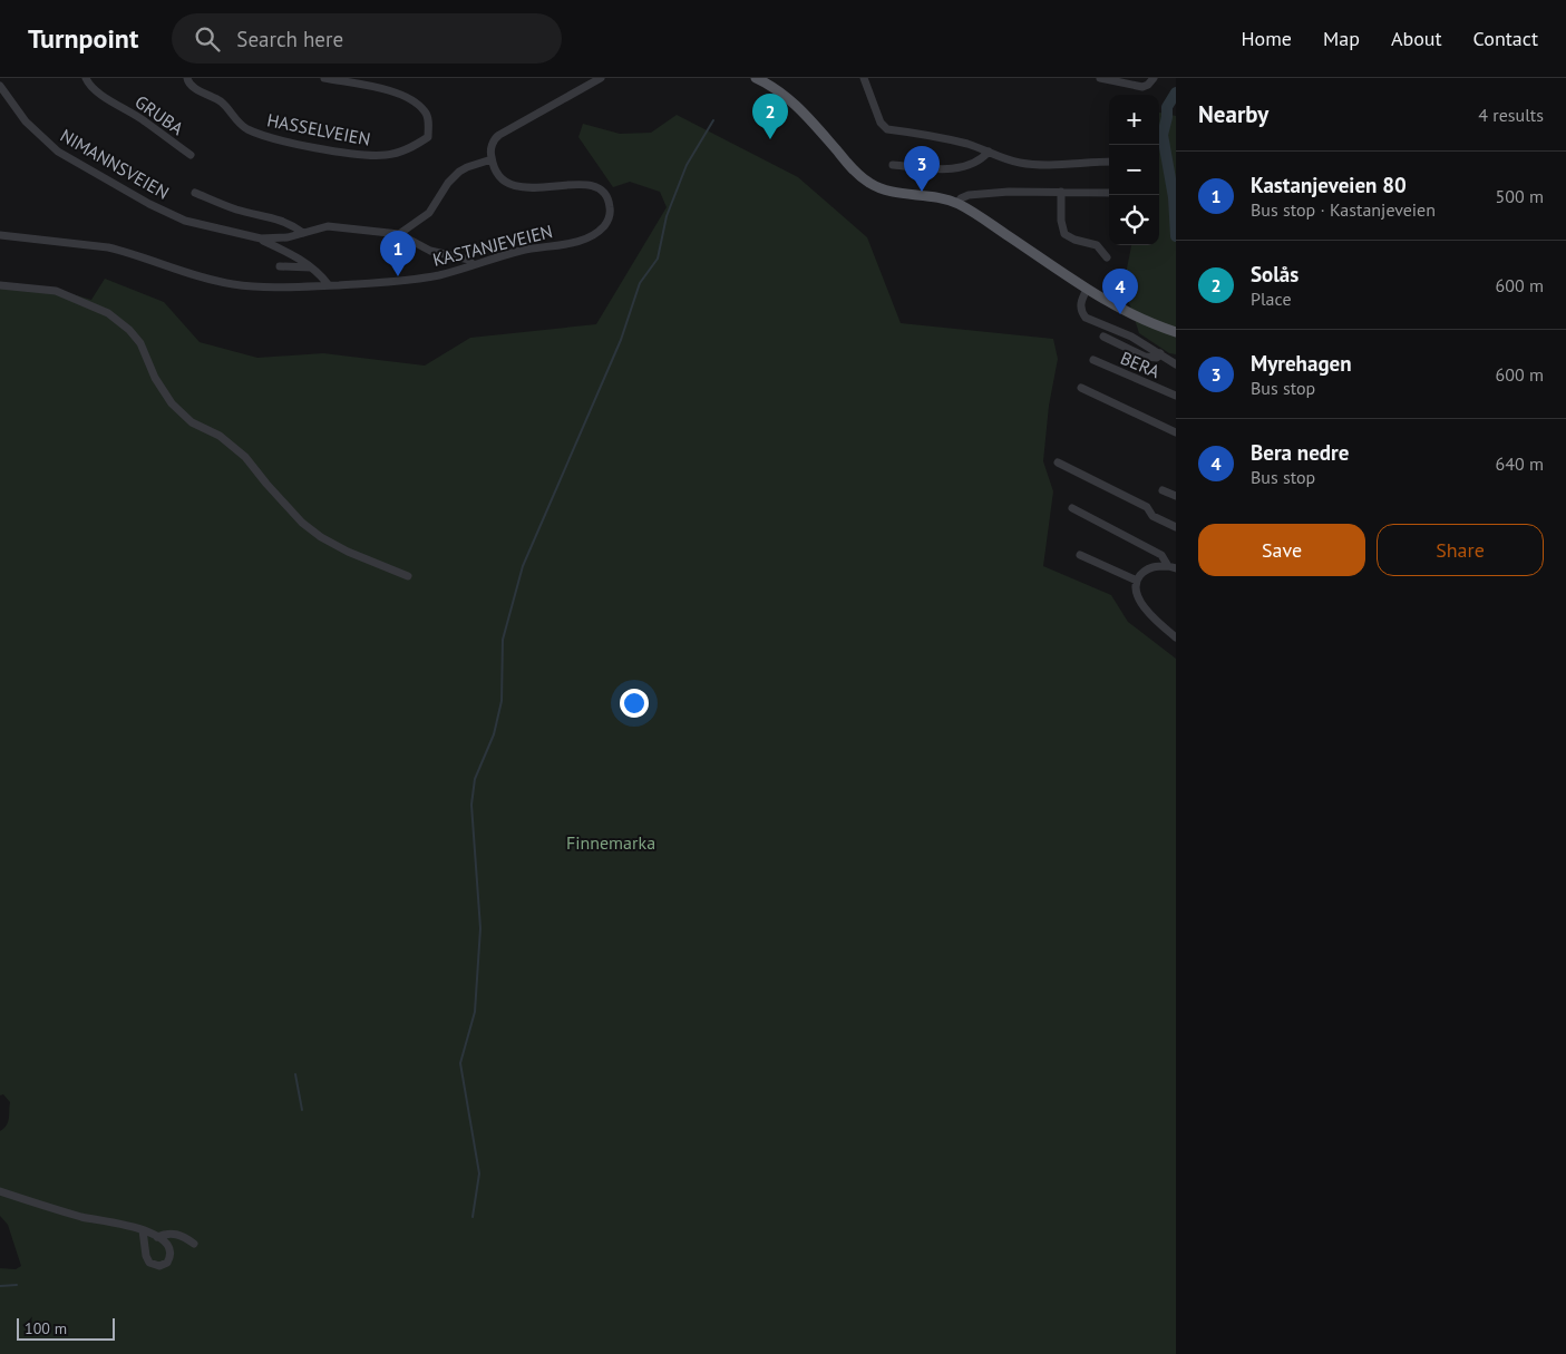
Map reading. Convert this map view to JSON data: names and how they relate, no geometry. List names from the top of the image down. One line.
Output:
{"streets":{"street":["GRUBA","HASSELVEIEN","NIMANNSVEIEN","KASTANJEVEIEN","BERA"]},"parks":["Finnemarka"],"scale_bar":"100 m","page":{"header":"Turnpoint","search":"Search here","nav":["Home","Map","About","Contact"],"heading":["Nearby","4 results"],"pins":["2","3","1","4"],"map_buttons":["+","−"],"list":[{"mark":"1","name":"Kastanjeveien 80","note":"Bus stop · Kastanjeveien","value":"500 m"},{"mark":"2","name":"Solås","note":"Place","value":"600 m"},{"mark":"3","name":"Myrehagen","note":"Bus stop","value":"600 m"},{"mark":"4","name":"Bera nedre","note":"Bus stop","value":"640 m"}],"buttons":["Save","Share"],"scale":"100 m"}}
